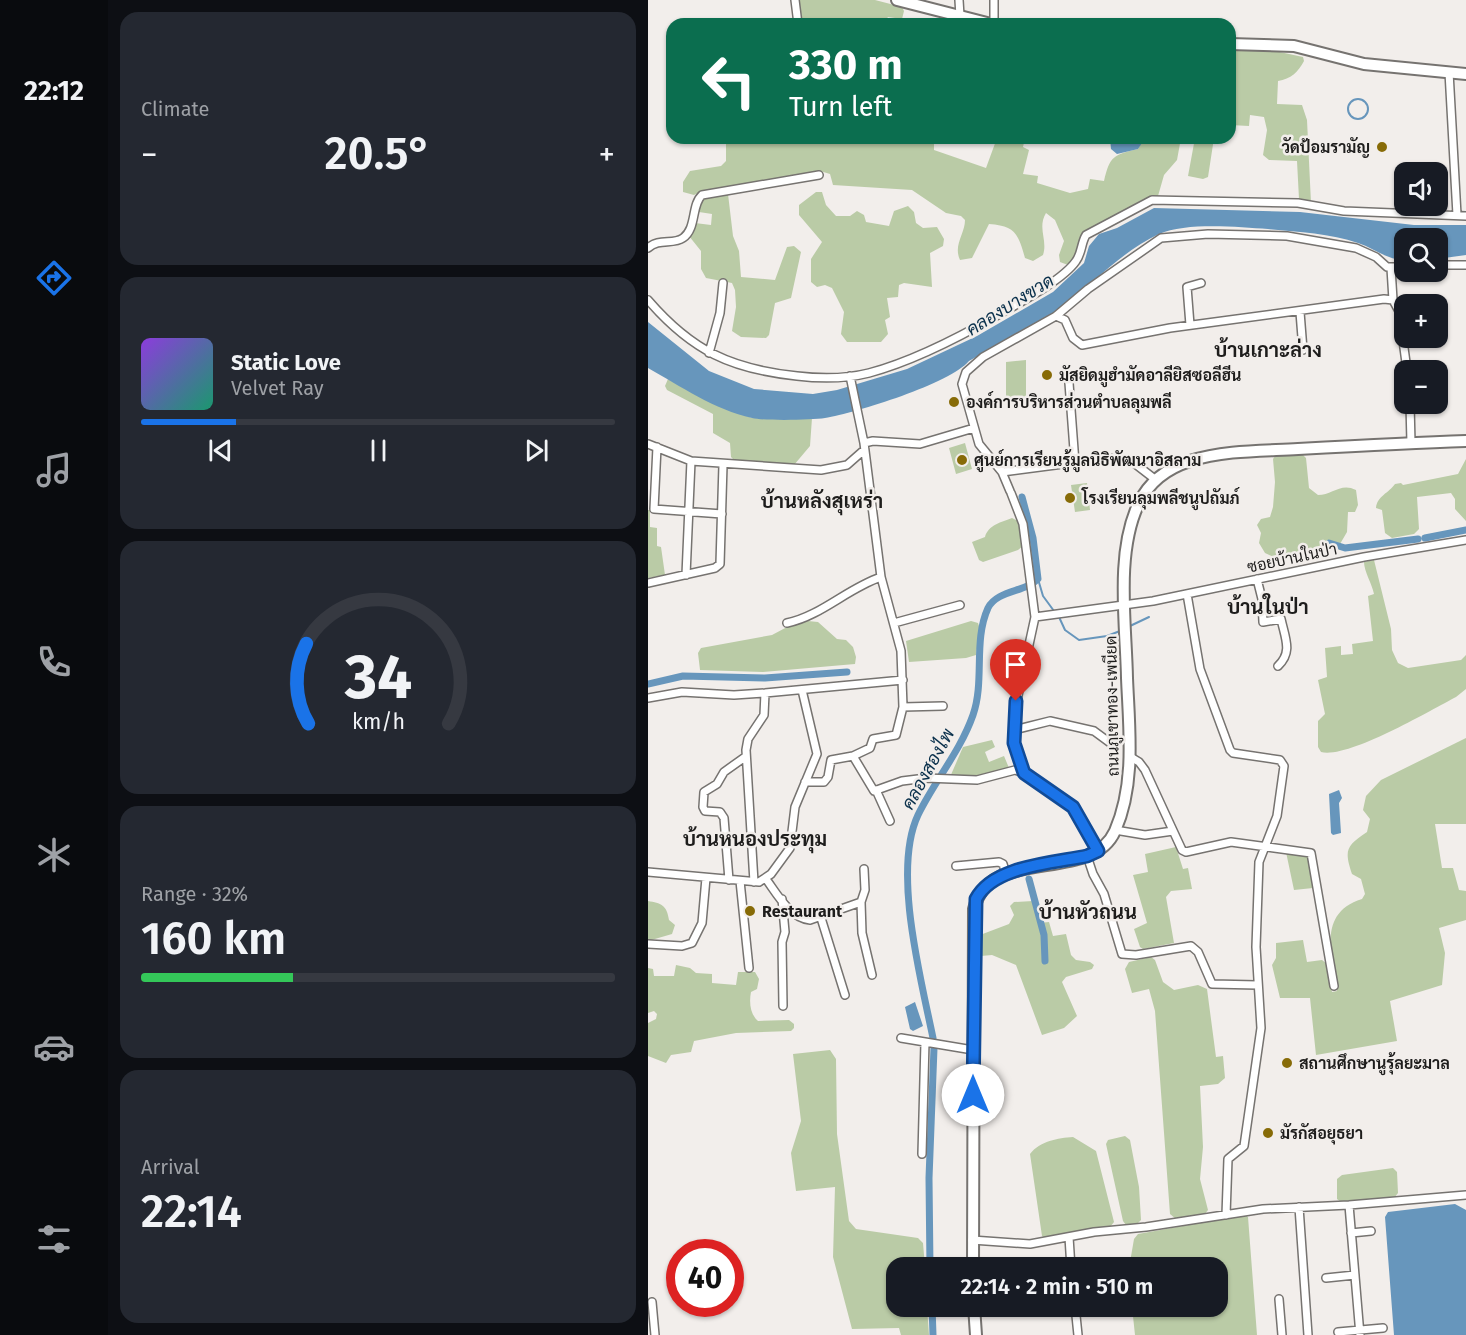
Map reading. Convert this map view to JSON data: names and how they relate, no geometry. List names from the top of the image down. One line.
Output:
{"streets":{"street":["ซอยบ้านในป่า","ถนนภูเขาทอง-เพนียด"]},"crossings":[["ซอยบ้านในป่า","ถนนภูเขาทอง-เพนียด"]],"districts":["บ้านเกาะล่าง","บ้านหลังสุเหร่า","บ้านในป่า","บ้านหนองประทุม","บ้านหัวถนน"],"water":["คลองบางขวด","คลองสองไพ"],"places":["วัดป้อมรามัญ","มัสยิดมูฮำมัดอาลียิสซอลีฮีน","องค์การบริหารส่วนตำบลลุมพลี","ศูนย์การเรียนรู้มูลนิธิพัฒนาอิสลาม","โรงเรียนลุมพลีชนูปถัมภ์","Restaurant","สถานศึกษานูรุ้ลยะมาล","มัรกัสอยุธยา"],"page":{"tabs":"22:12","tile":["Climate",["Range · 32%","160 km"],["Arrival","22:14"]],"turn":["330 m","Turn left"],"heat":["−","20.5°","+"],"map_buttons":["+","−"],"song":["Static Love","Velvet Ray"],"limit":"40","trip":"22:14 · 2 min · 510 m","gauge":["34","km/h"]}}
